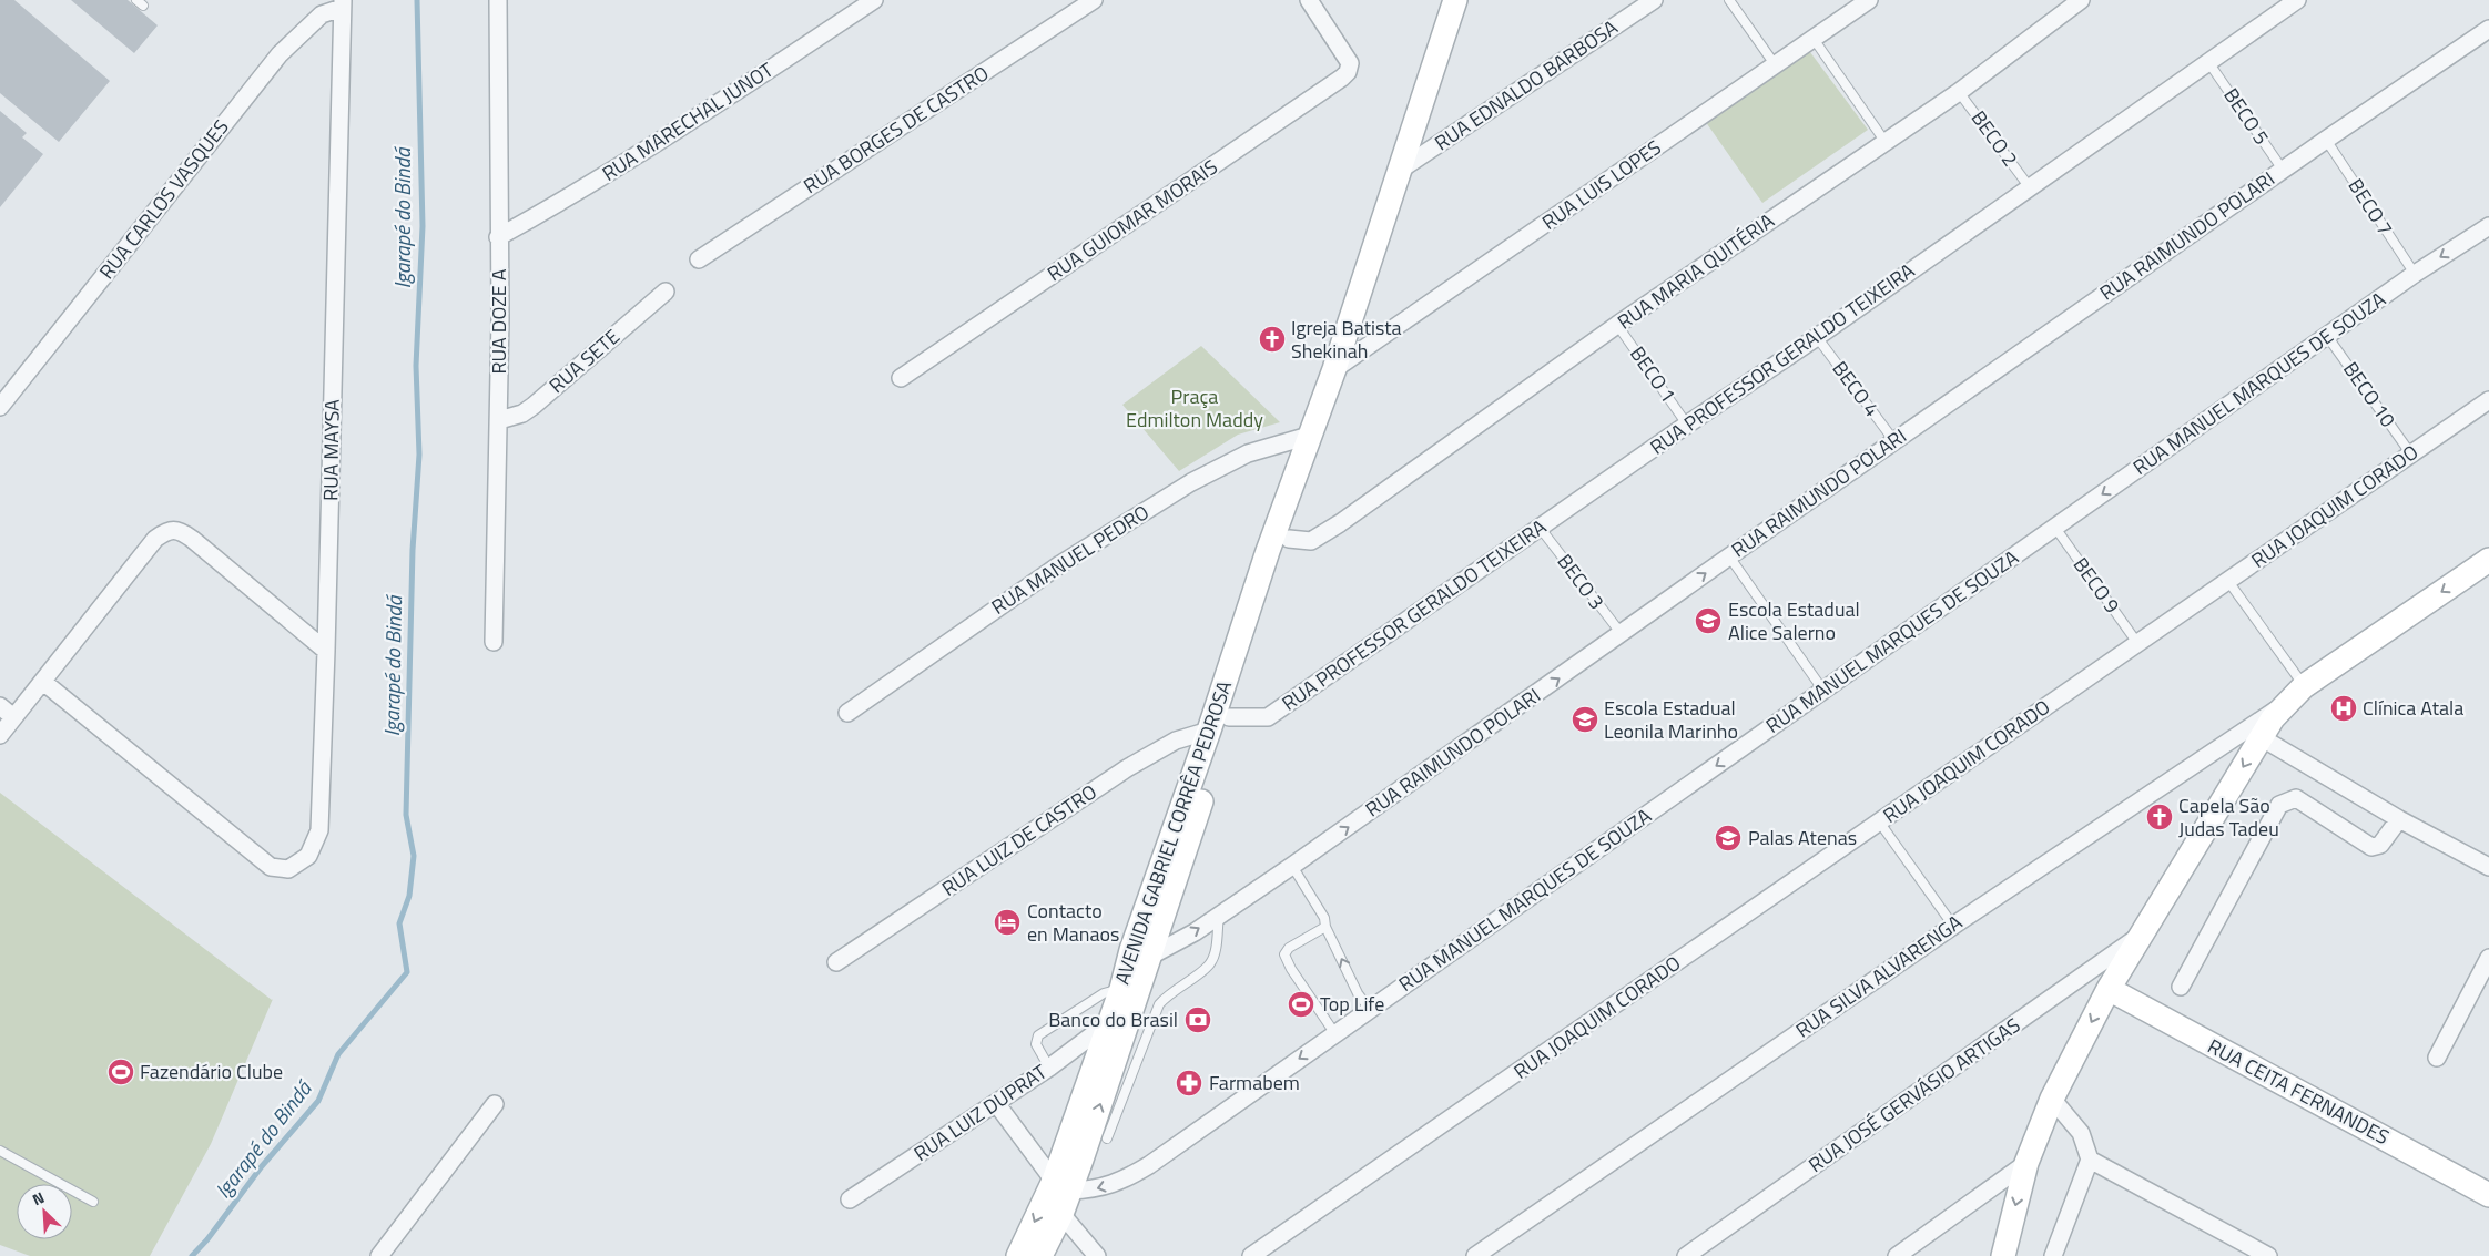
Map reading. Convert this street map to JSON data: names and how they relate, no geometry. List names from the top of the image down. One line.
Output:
{"streets":{"street":["RUA EDNALDO BARBOSA","RUA MARECHAL JUNOT","RUA BORGES DE CASTRO","RUA LUIS LOPES","RUA CARLOS VASQUES","RUA GUIOMAR MORAIS","RUA RAIMUNDO POLARI","RUA MARIA QUITÉRIA","RUA DOZE A","RUA PROFESSOR GERALDO TEIXEIRA","RUA SETE","RUA MANUEL MARQUES DE SOUZA","RUA MAYSA","RUA JOAQUIM CORADO","RUA MANUEL PEDRO","AVENIDA GABRIEL CORRÊA PEDROSA","RUA LUIZ DE CASTRO","RUA SILVA ALVARENGA","RUA CEITA FERNANDES","RUA JOSÉ GERVÁSIO ARTIGAS","RUA LUIZ DUPRAT"],"lane":["BECO 5","BECO 2","BECO 7","BECO 1","BECO 4","BECO 10","BECO 3","BECO 9"]},"crossings":[["RUA EDNALDO BARBOSA","AVENIDA GABRIEL CORRÊA PEDROSA"],["BECO 5","RUA RAIMUNDO POLARI"],["BECO 5","RUA PROFESSOR GERALDO TEIXEIRA"],["RUA MARECHAL JUNOT","RUA DOZE A"],["BECO 2","RUA MARIA QUITÉRIA"],["BECO 2","RUA PROFESSOR GERALDO TEIXEIRA"],["RUA LUIS LOPES","AVENIDA GABRIEL CORRÊA PEDROSA"],["RUA CARLOS VASQUES","RUA MAYSA"],["BECO 7","RUA RAIMUNDO POLARI"],["BECO 7","RUA MANUEL MARQUES DE SOUZA"],["RUA RAIMUNDO POLARI","BECO 4"],["RUA RAIMUNDO POLARI","BECO 3"],["RUA RAIMUNDO POLARI","AVENIDA GABRIEL CORRÊA PEDROSA"],["RUA MARIA QUITÉRIA","BECO 1"],["RUA MARIA QUITÉRIA","AVENIDA GABRIEL CORRÊA PEDROSA"],["RUA DOZE A","RUA SETE"],["RUA PROFESSOR GERALDO TEIXEIRA","BECO 1"],["RUA PROFESSOR GERALDO TEIXEIRA","BECO 4"],["RUA PROFESSOR GERALDO TEIXEIRA","BECO 3"],["RUA PROFESSOR GERALDO TEIXEIRA","AVENIDA GABRIEL CORRÊA PEDROSA"],["RUA MANUEL MARQUES DE SOUZA","BECO 10"],["RUA MANUEL MARQUES DE SOUZA","BECO 9"],["RUA MANUEL MARQUES DE SOUZA","AVENIDA GABRIEL CORRÊA PEDROSA"],["BECO 10","RUA JOAQUIM CORADO"],["RUA JOAQUIM CORADO","BECO 9"],["RUA MANUEL PEDRO","AVENIDA GABRIEL CORRÊA PEDROSA"],["AVENIDA GABRIEL CORRÊA PEDROSA","RUA LUIZ DE CASTRO"],["AVENIDA GABRIEL CORRÊA PEDROSA","RUA LUIZ DUPRAT"]],"one_way":["RUA RAIMUNDO POLARI","RUA MANUEL MARQUES DE SOUZA"],"water":["Igarapé do Bindá"],"parks":["Praça Edmilton Maddy"],"places":{"church":["Igreja Batista Shekinah","Capela São Judas Tadeu"],"school or university":["Escola Estadual Alice Salerno","Escola Estadual Leonila Marinho","Palas Atenas"],"hospital":["Clínica Atala"],"hotel":["Contacto en Manaos"],"sports":["Top Life","Fazendário Clube"],"bank":["Banco do Brasil"],"pharmacy":["Farmabem"]},"north":"top left"}
